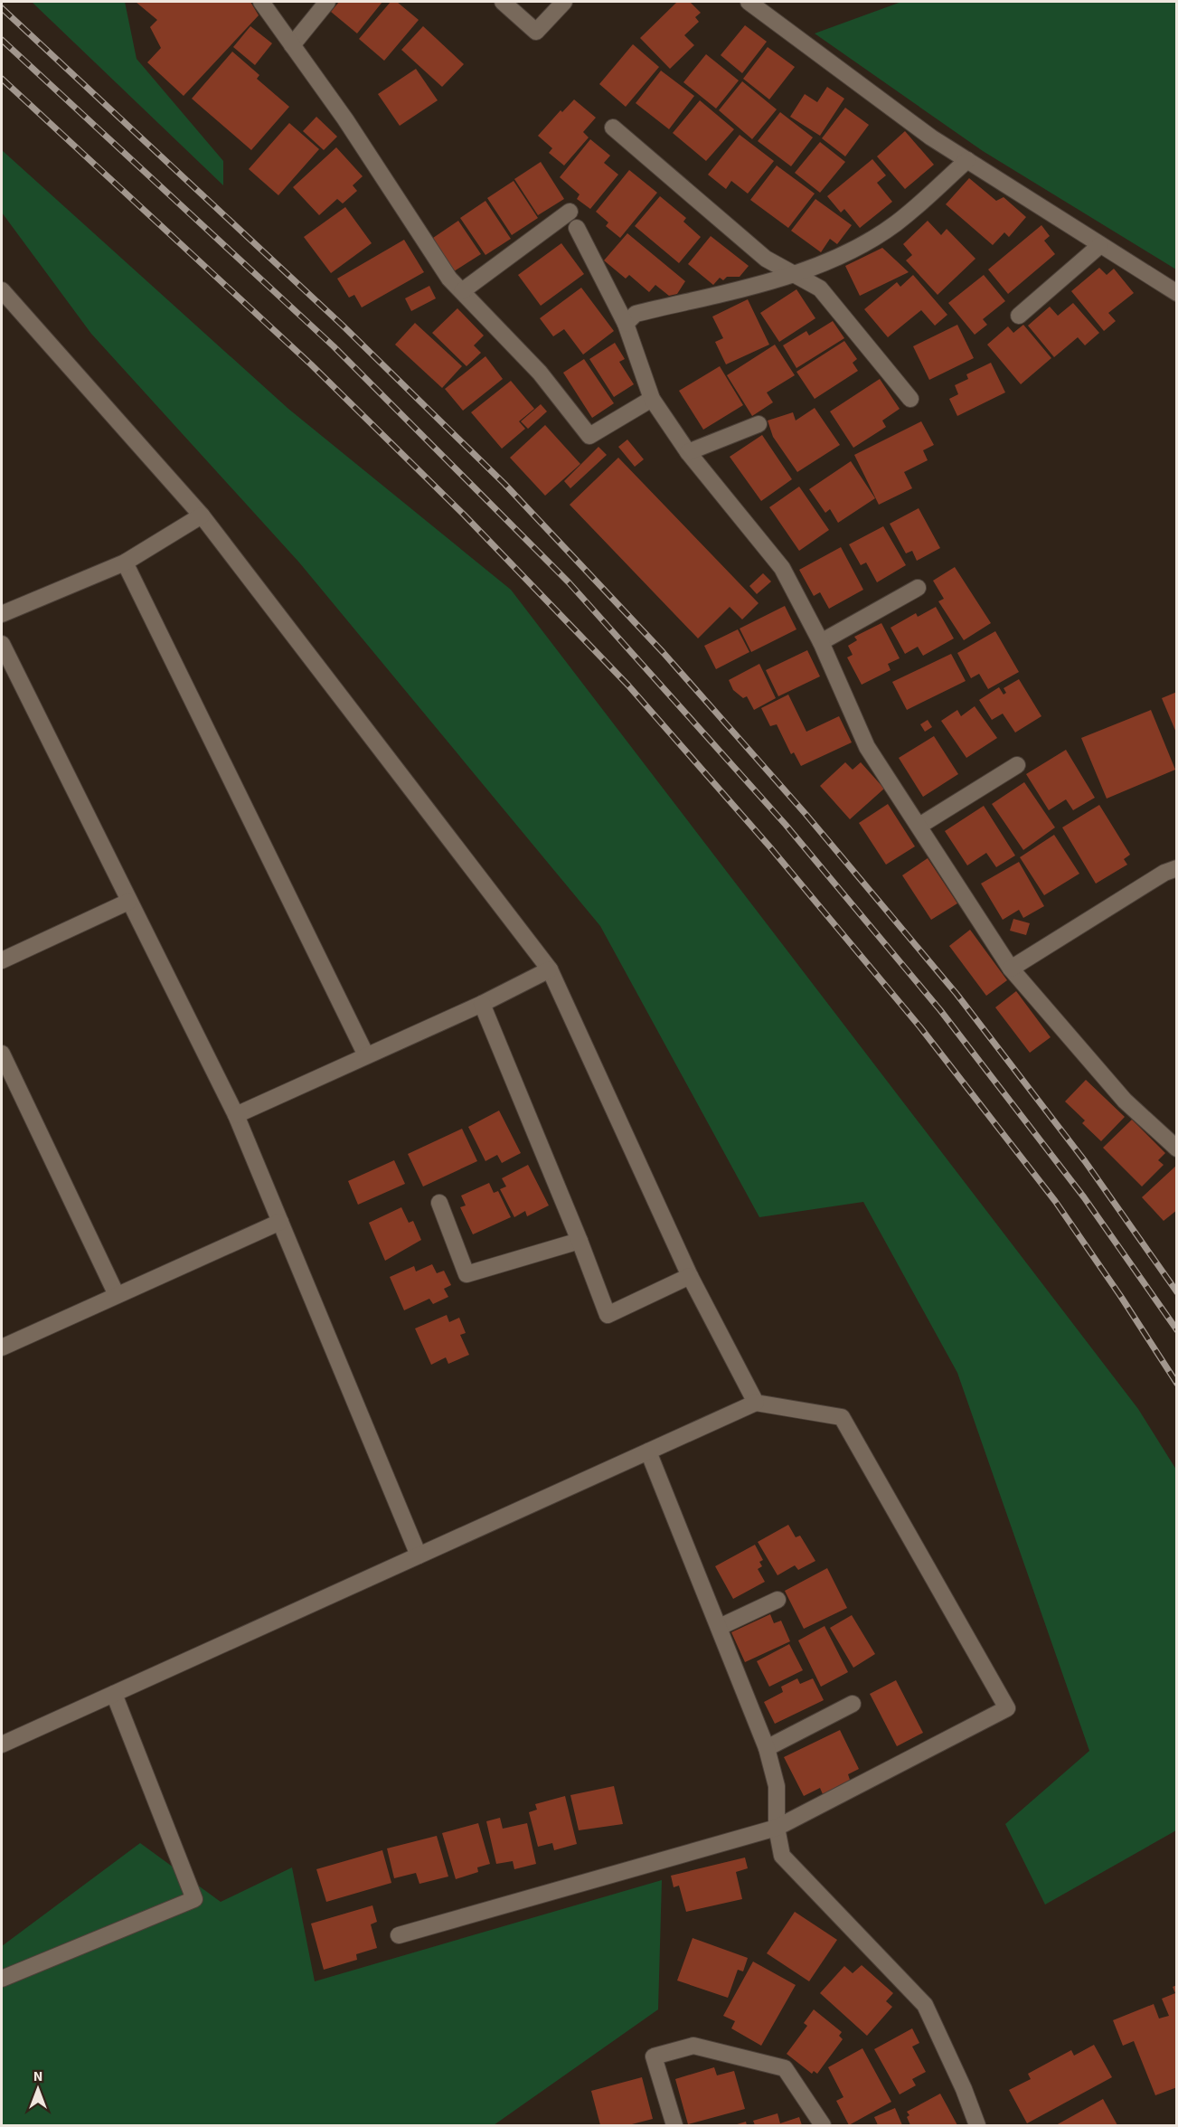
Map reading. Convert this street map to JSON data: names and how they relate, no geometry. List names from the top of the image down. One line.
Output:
{"north":"top"}
